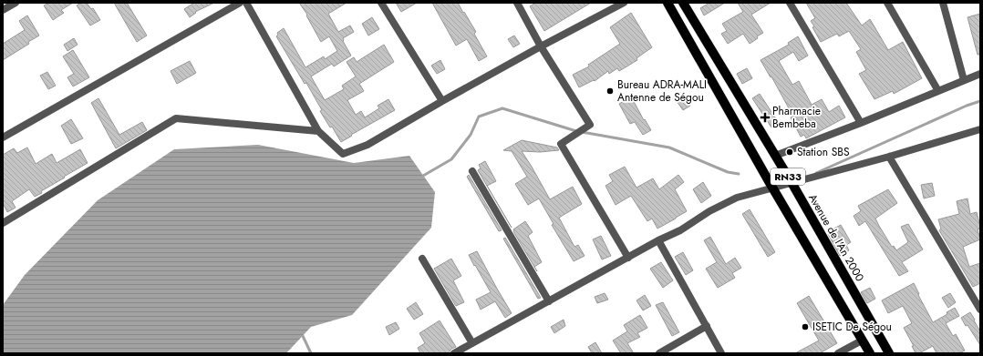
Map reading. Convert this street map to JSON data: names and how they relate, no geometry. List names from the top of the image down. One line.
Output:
{"streets":{"main road":["RN33","Avenue de l'An 2000"]},"places":{"other":["Bureau ADRA-MALI Antenne de Ségou","Station SBS","ISETIC De Ségou"],"health":["Pharmacie Bembeba"]}}
